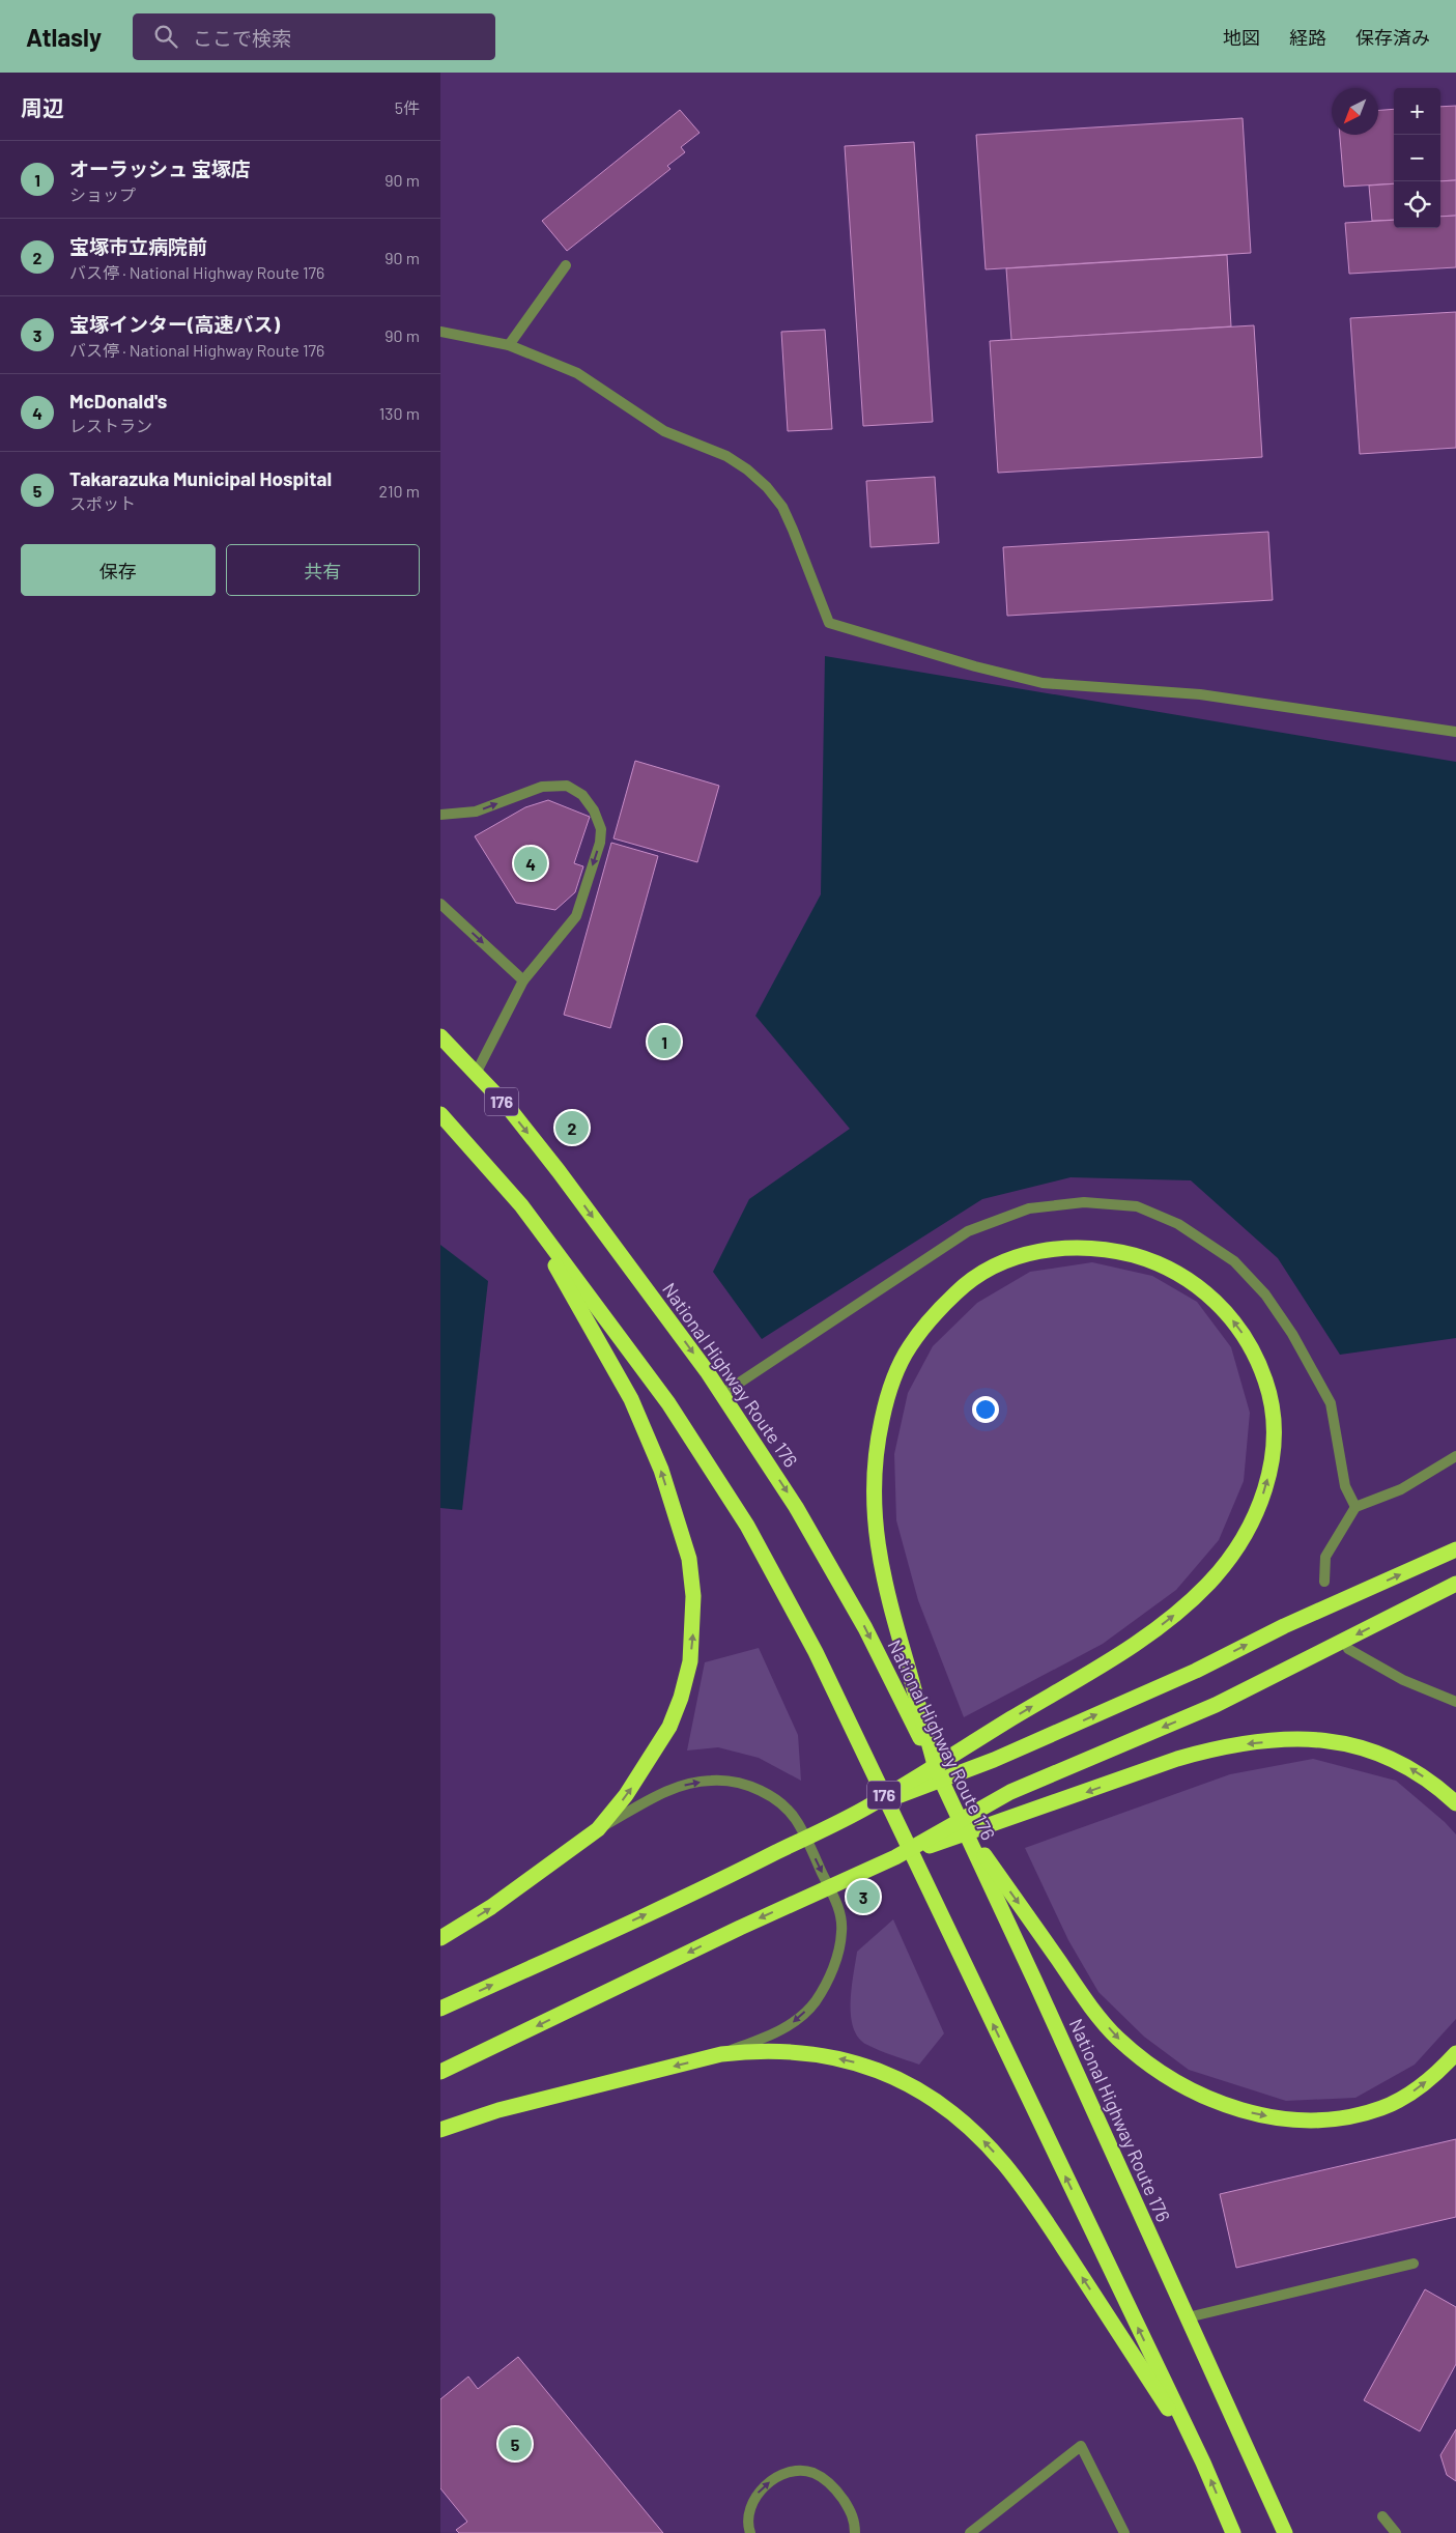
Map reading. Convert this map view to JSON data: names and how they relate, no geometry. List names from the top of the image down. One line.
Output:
{"streets":{"highway":["176","National Highway Route 176"]},"north":"bottom left","page":{"header":"Atlasly","search":"ここで検索","nav":["地図","経路","保存済み"],"heading":["周辺","5件"],"map_buttons":["+","−"],"list":[{"mark":"1","name":"オーラッシュ 宝塚店","note":"ショップ","value":"90 m"},{"mark":"2","name":"宝塚市立病院前","note":"バス停 · National Highway Route 176","value":"90 m"},{"mark":"3","name":"宝塚インター(高速バス)","note":"バス停 · National Highway Route 176","value":"90 m"},{"mark":"4","name":"McDonald's","note":"レストラン","value":"130 m"},{"mark":"5","name":"Takarazuka Municipal Hospital","note":"スポット","value":"210 m"}],"buttons":["保存","共有"],"pins":["4","1","2","3","5"]}}
